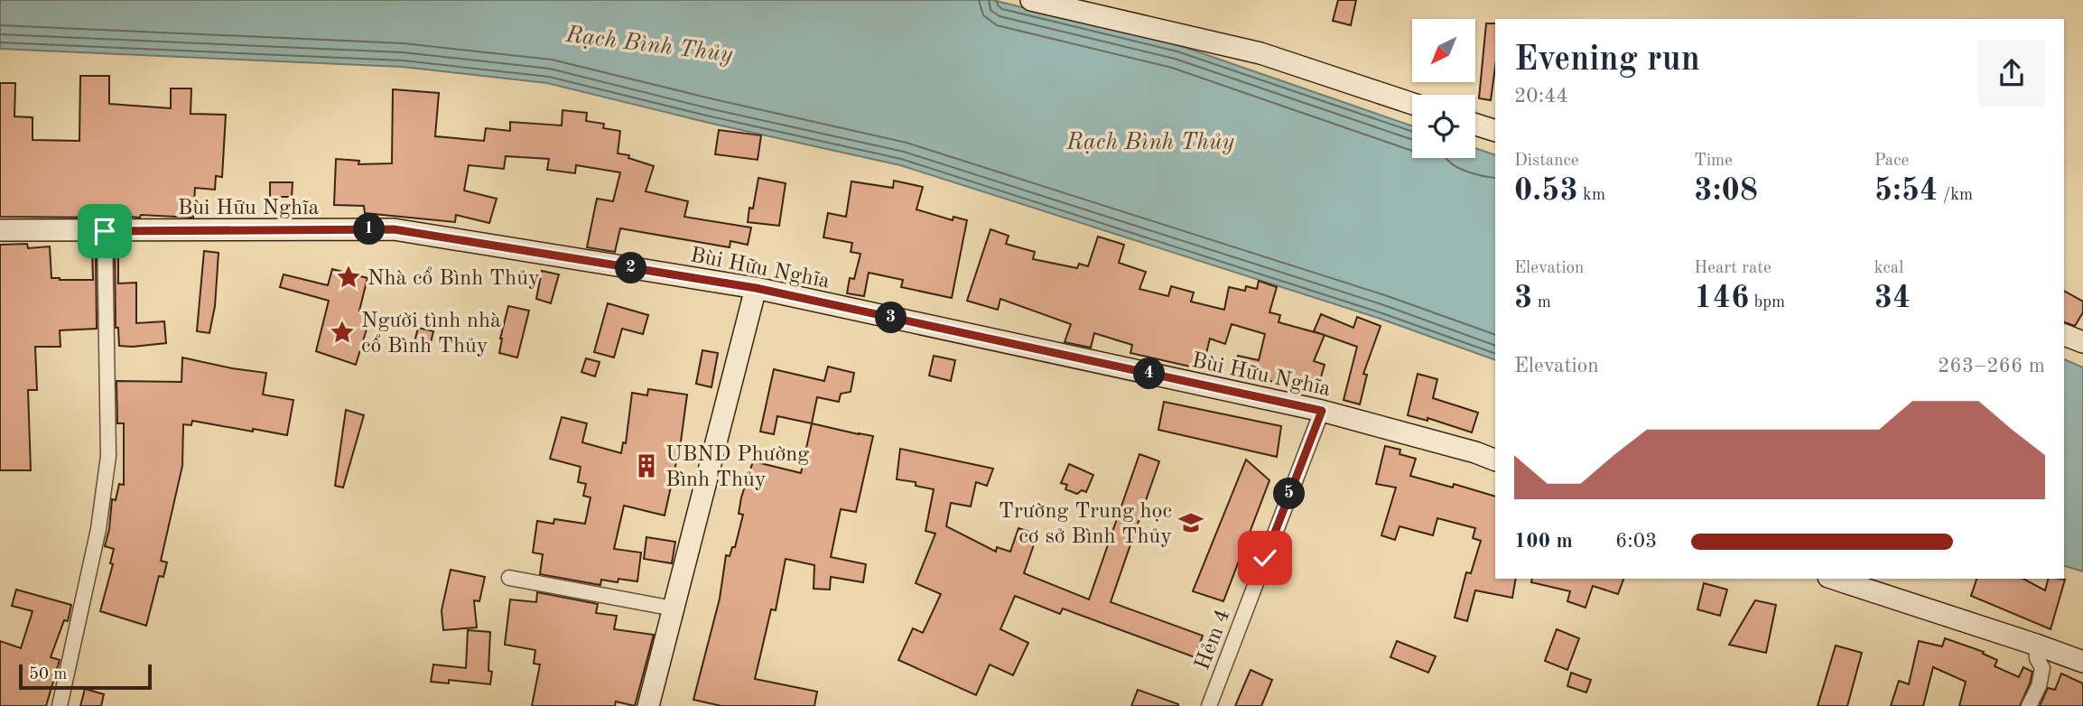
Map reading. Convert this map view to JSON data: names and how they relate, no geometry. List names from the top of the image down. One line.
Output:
{"streets":{"street":["Bùi Hữu Nghĩa","Hẻm 4"]},"crossings":[["Bùi Hữu Nghĩa","Hẻm 4"]],"water":["Rạch Bình Thủy"],"places":{"place":["Nhà cổ Bình Thủy","Người tình nhà cổ Bình Thủy"],"building":["UBND Phường Bình Thủy"],"school or university":["Trường Trung học cơ sở Bình Thủy"]},"scale_bar":"50 m","north":"bottom left","page":{"heading":["Evening run","20:44"],"stats":[["Distance","0.53 km"],["Time","3:08"],["Pace","5:54 /km"],["Elevation","3 m"],["Heart rate","146 bpm"],["kcal","34"]],"pins":["1","2","3","4","5"],"chart":["Elevation","263–266 m"],"list":[{"name":"100 m","note":"6:03"}],"scale":"50 m"}}
